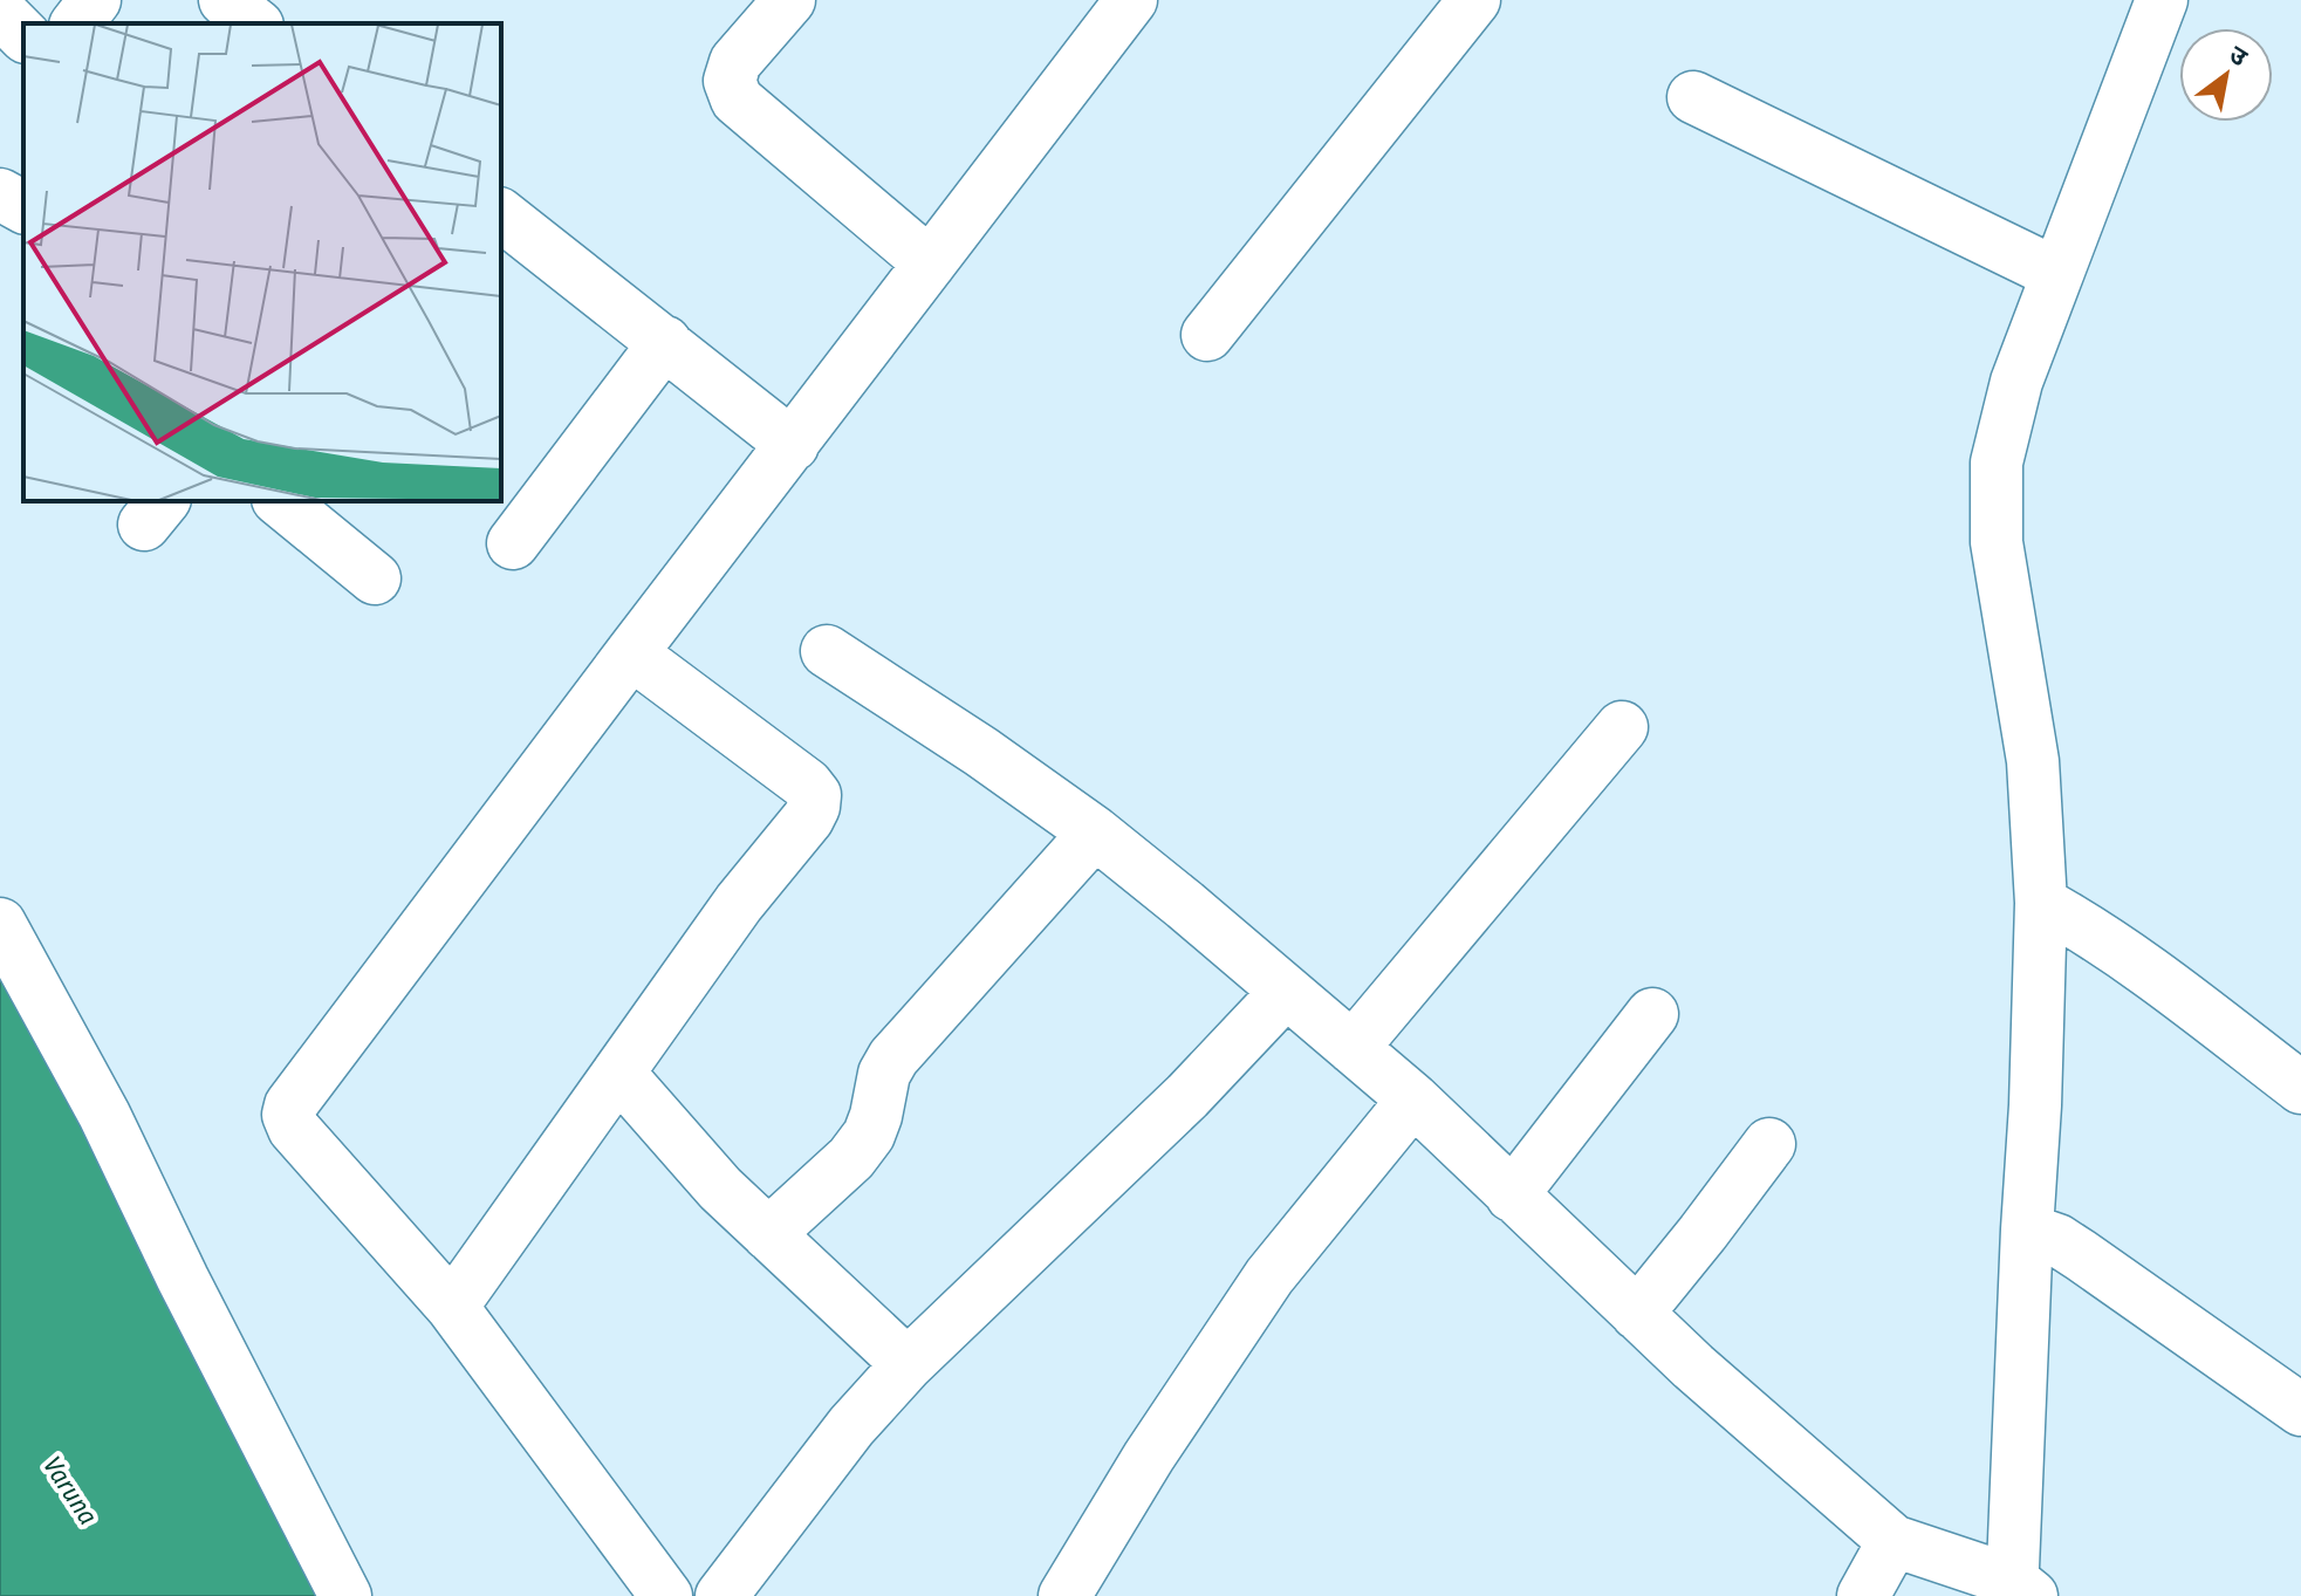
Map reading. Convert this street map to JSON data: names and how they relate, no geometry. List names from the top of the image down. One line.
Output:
{"water":["Varuna"],"north":"top right"}
